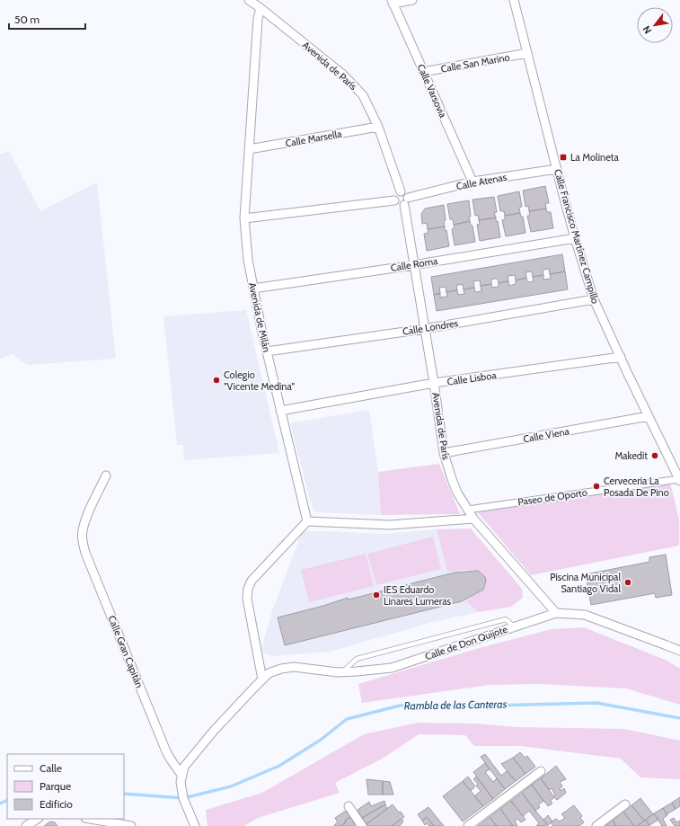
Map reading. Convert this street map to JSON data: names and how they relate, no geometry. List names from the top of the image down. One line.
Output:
{"streets":{"street":["Calle San Marino","Avenida de París","Calle Varsovia","Calle Marsella","Calle Atenas","Calle Francisco Martínez Campillo","Calle Roma","Avenida de Milán","Calle Londres","Calle Lisboa","Calle Viena","Paseo de Oporto","Calle de Don Quijote","Calle Gran Capitán"]},"crossings":[["Calle San Marino","Calle Varsovia"],["Calle San Marino","Calle Francisco Martínez Campillo"],["Avenida de París","Calle Marsella"],["Avenida de París","Calle Atenas"],["Avenida de París","Calle Roma"],["Avenida de París","Avenida de Milán"],["Avenida de París","Calle Londres"],["Avenida de París","Calle Lisboa"],["Avenida de París","Calle Viena"],["Avenida de París","Paseo de Oporto"],["Avenida de París","Calle de Don Quijote"],["Calle Varsovia","Calle Atenas"],["Calle Marsella","Avenida de Milán"],["Calle Atenas","Calle Francisco Martínez Campillo"],["Calle Francisco Martínez Campillo","Calle Roma"],["Calle Francisco Martínez Campillo","Calle Londres"],["Calle Francisco Martínez Campillo","Calle Lisboa"],["Calle Francisco Martínez Campillo","Calle Viena"],["Calle Francisco Martínez Campillo","Paseo de Oporto"],["Calle Roma","Avenida de Milán"],["Avenida de Milán","Calle Londres"],["Avenida de Milán","Calle Lisboa"],["Calle de Don Quijote","Calle Gran Capitán"]],"water":["Rambla de las Canteras"],"places":{"transit":["La Molineta"],"other":["Colegio \"Vicente Medina\"","Makedit","Cerveceria La Posada De Pino","Piscina Municipal Santiago Vidal","IES Eduardo Linares Lumeras"]},"legend":["Calle","Parque","Edificio"],"scale_bar":"50 m","north":"bottom left"}
